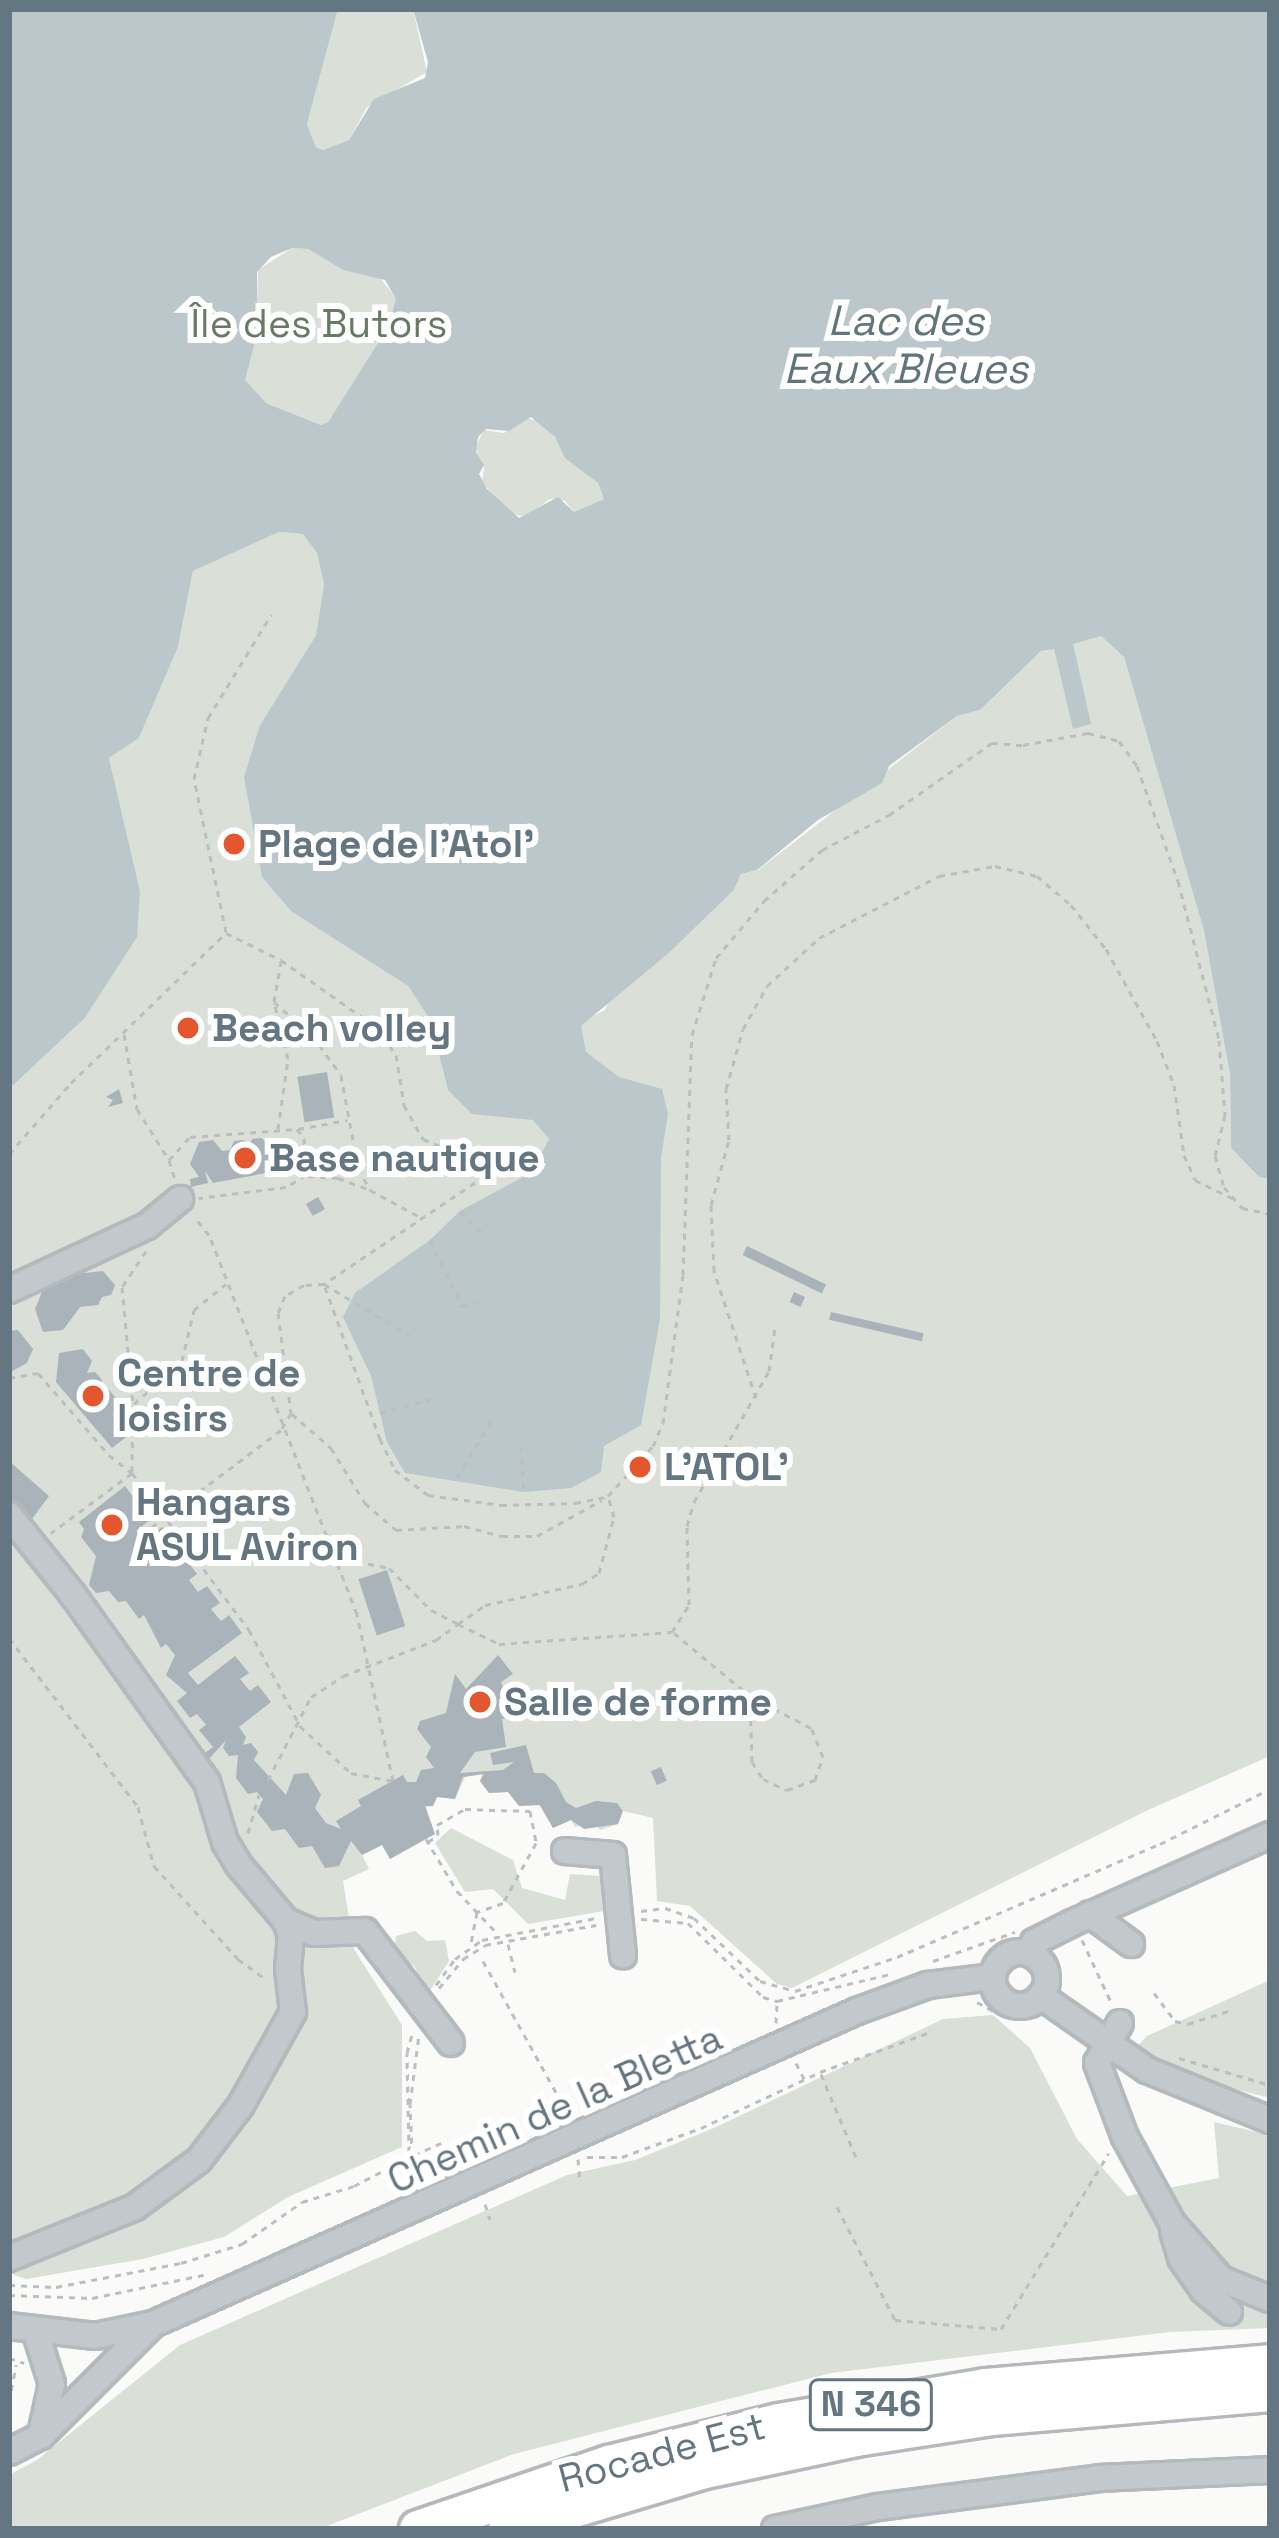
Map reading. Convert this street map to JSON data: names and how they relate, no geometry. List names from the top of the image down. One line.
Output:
{"streets":{"highway":["N 346","Rocade Est"],"street":["Chemin de la Bletta"]},"water":["Lac des Eaux Bleues"],"parks":["Île des Butors"],"places":["Plage de l'Atol'","Beach volley","Base nautique","Centre de loisirs","L'ATOL'","Hangars ASUL Aviron","Salle de forme"]}
